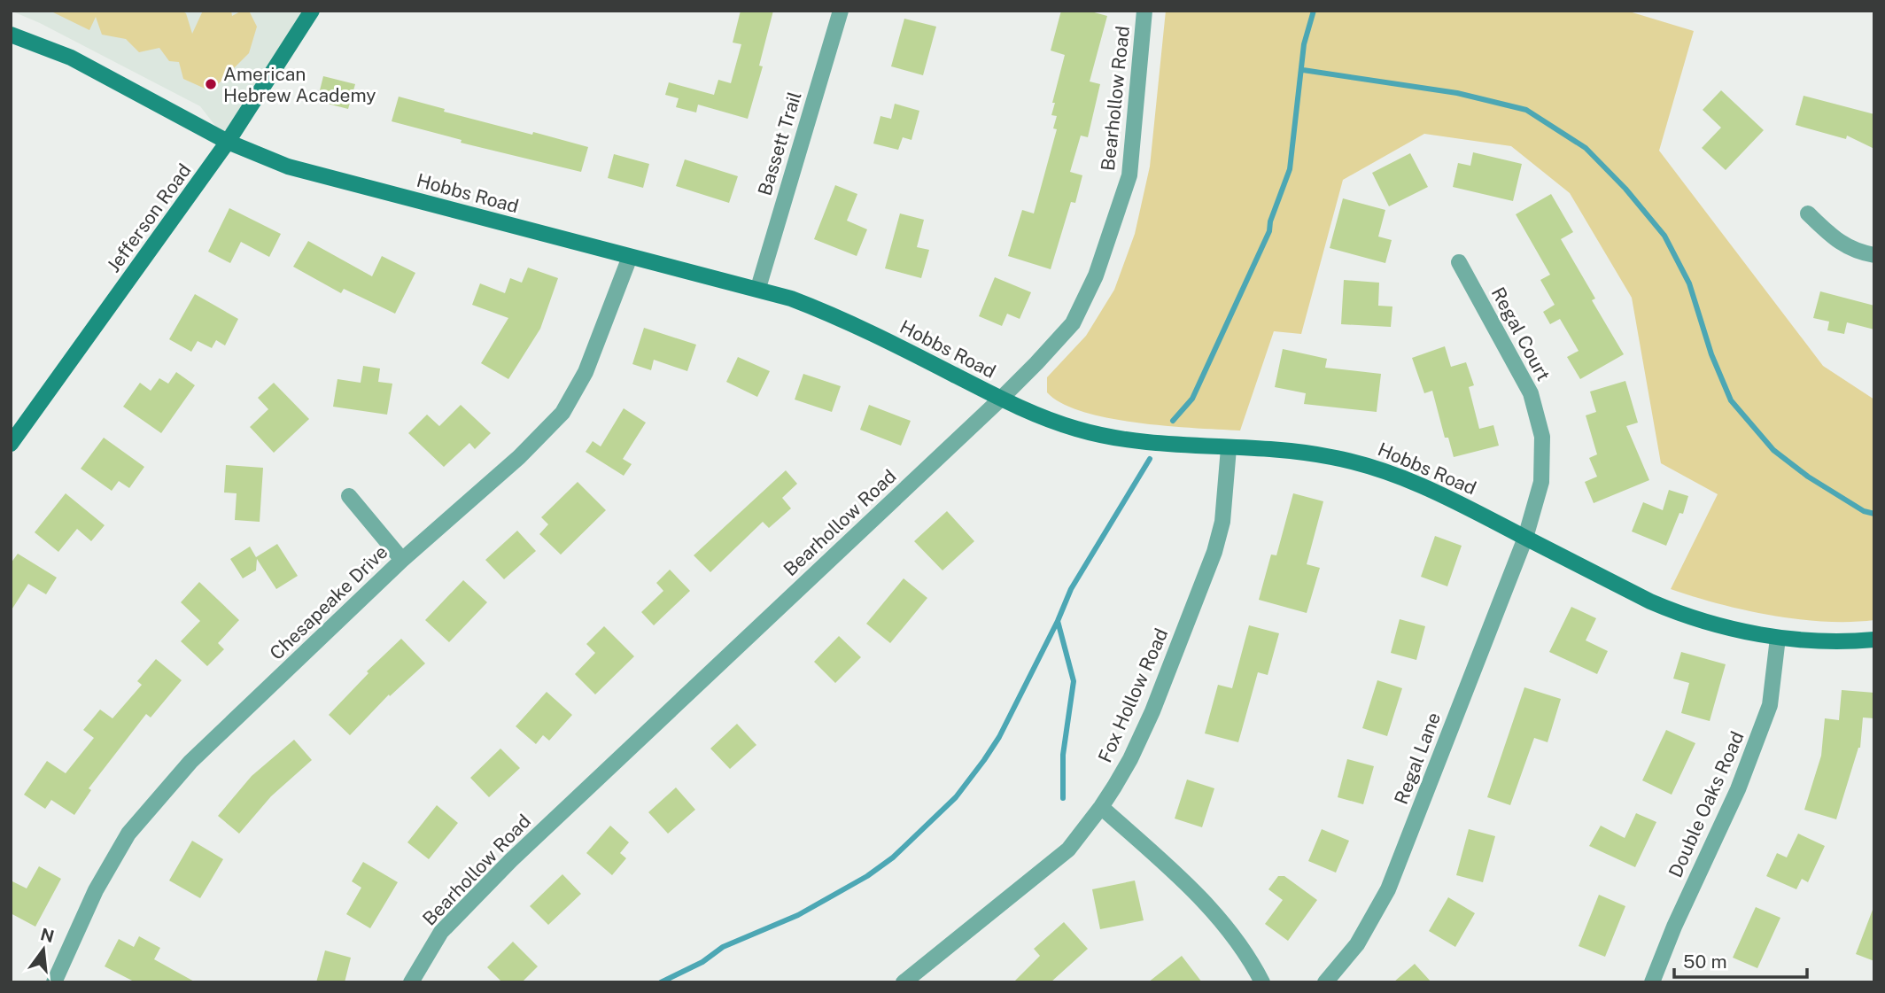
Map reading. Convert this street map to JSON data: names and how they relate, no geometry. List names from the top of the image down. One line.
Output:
{"streets":{"street":["Bearhollow Road","Bassett Trail","Hobbs Road","Jefferson Road","Regal Court","Chesapeake Drive","Fox Hollow Road","Regal Lane","Double Oaks Road"]},"crossings":[["Bearhollow Road","Hobbs Road"],["Bassett Trail","Hobbs Road"],["Hobbs Road","Jefferson Road"],["Hobbs Road","Regal Court"],["Hobbs Road","Chesapeake Drive"],["Hobbs Road","Fox Hollow Road"],["Hobbs Road","Regal Lane"],["Hobbs Road","Double Oaks Road"],["Regal Court","Regal Lane"]],"places":["American Hebrew Academy"],"scale_bar":"50 m","north":"top"}
